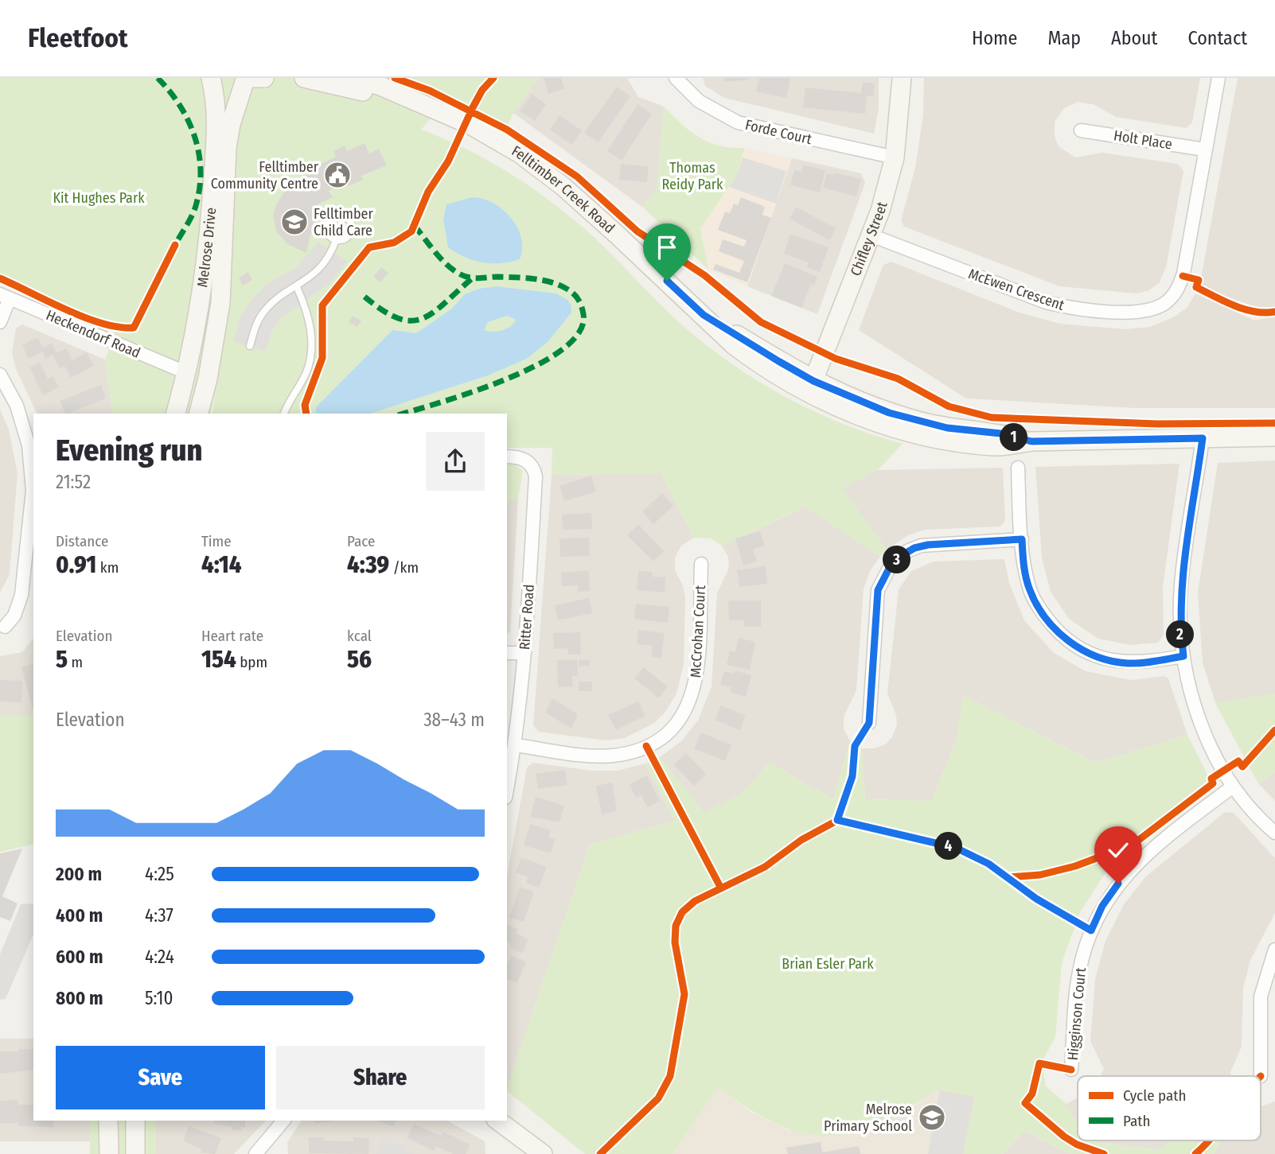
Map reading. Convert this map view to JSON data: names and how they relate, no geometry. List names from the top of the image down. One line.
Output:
{"streets":{"main road":["Felltimber Creek Road","Chifley Street","Melrose Drive"],"street":["Forde Court","Holt Place","McEwen Crescent","Heckendorf Road","Ritter Road","McCrohan Court","Higginson Court"]},"crossings":[["Forde Court","Chifley Street"],["Holt Place","McEwen Crescent"],["Felltimber Creek Road","Chifley Street"],["Chifley Street","McEwen Crescent"],["Melrose Drive","Heckendorf Road"],["Ritter Road","McCrohan Court"]],"parks":["Thomas Reidy Park","Kit Hughes Park","Brian Esler Park"],"places":{"public building":["Felltimber Community Centre"],"school or university":["Felltimber Child Care","Melrose Primary School"]},"legend":["Cycle path","Path"],"page":{"header":"Fleetfoot","nav":["Home","Map","About","Contact"],"heading":["Evening run","21:52"],"pins":["1","3","2","4"],"stats":[["Distance","0.91 km"],["Time","4:14"],["Pace","4:39 /km"],["Elevation","5 m"],["Heart rate","154 bpm"],["kcal","56"]],"chart":["Elevation","38–43 m"],"list":[{"name":"200 m","note":"4:25"},{"name":"400 m","note":"4:37"},{"name":"600 m","note":"4:24"},{"name":"800 m","note":"5:10"}],"buttons":["Save","Share"]}}
